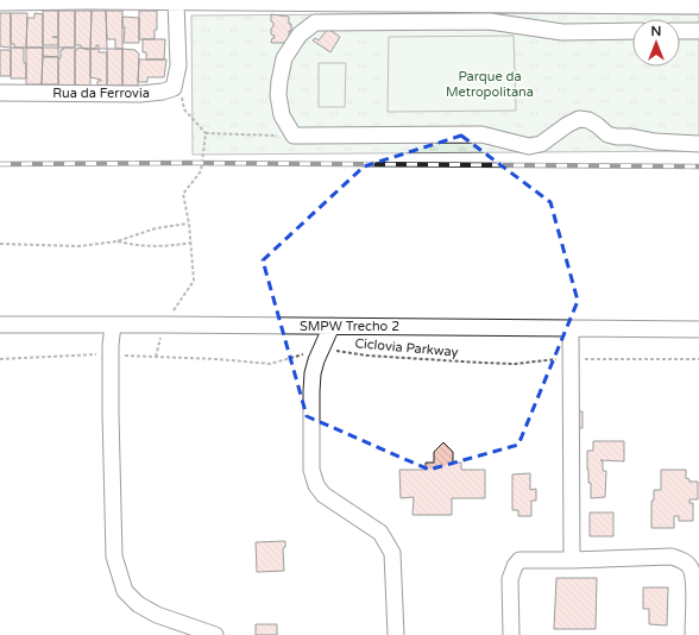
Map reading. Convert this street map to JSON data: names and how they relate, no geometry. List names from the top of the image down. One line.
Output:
{"streets":{"street":["Rua da Ferrovia","SMPW Trecho 2"],"path":["Ciclovia Parkway"]},"parks":["Parque da Metropolitana"],"north":"top"}
